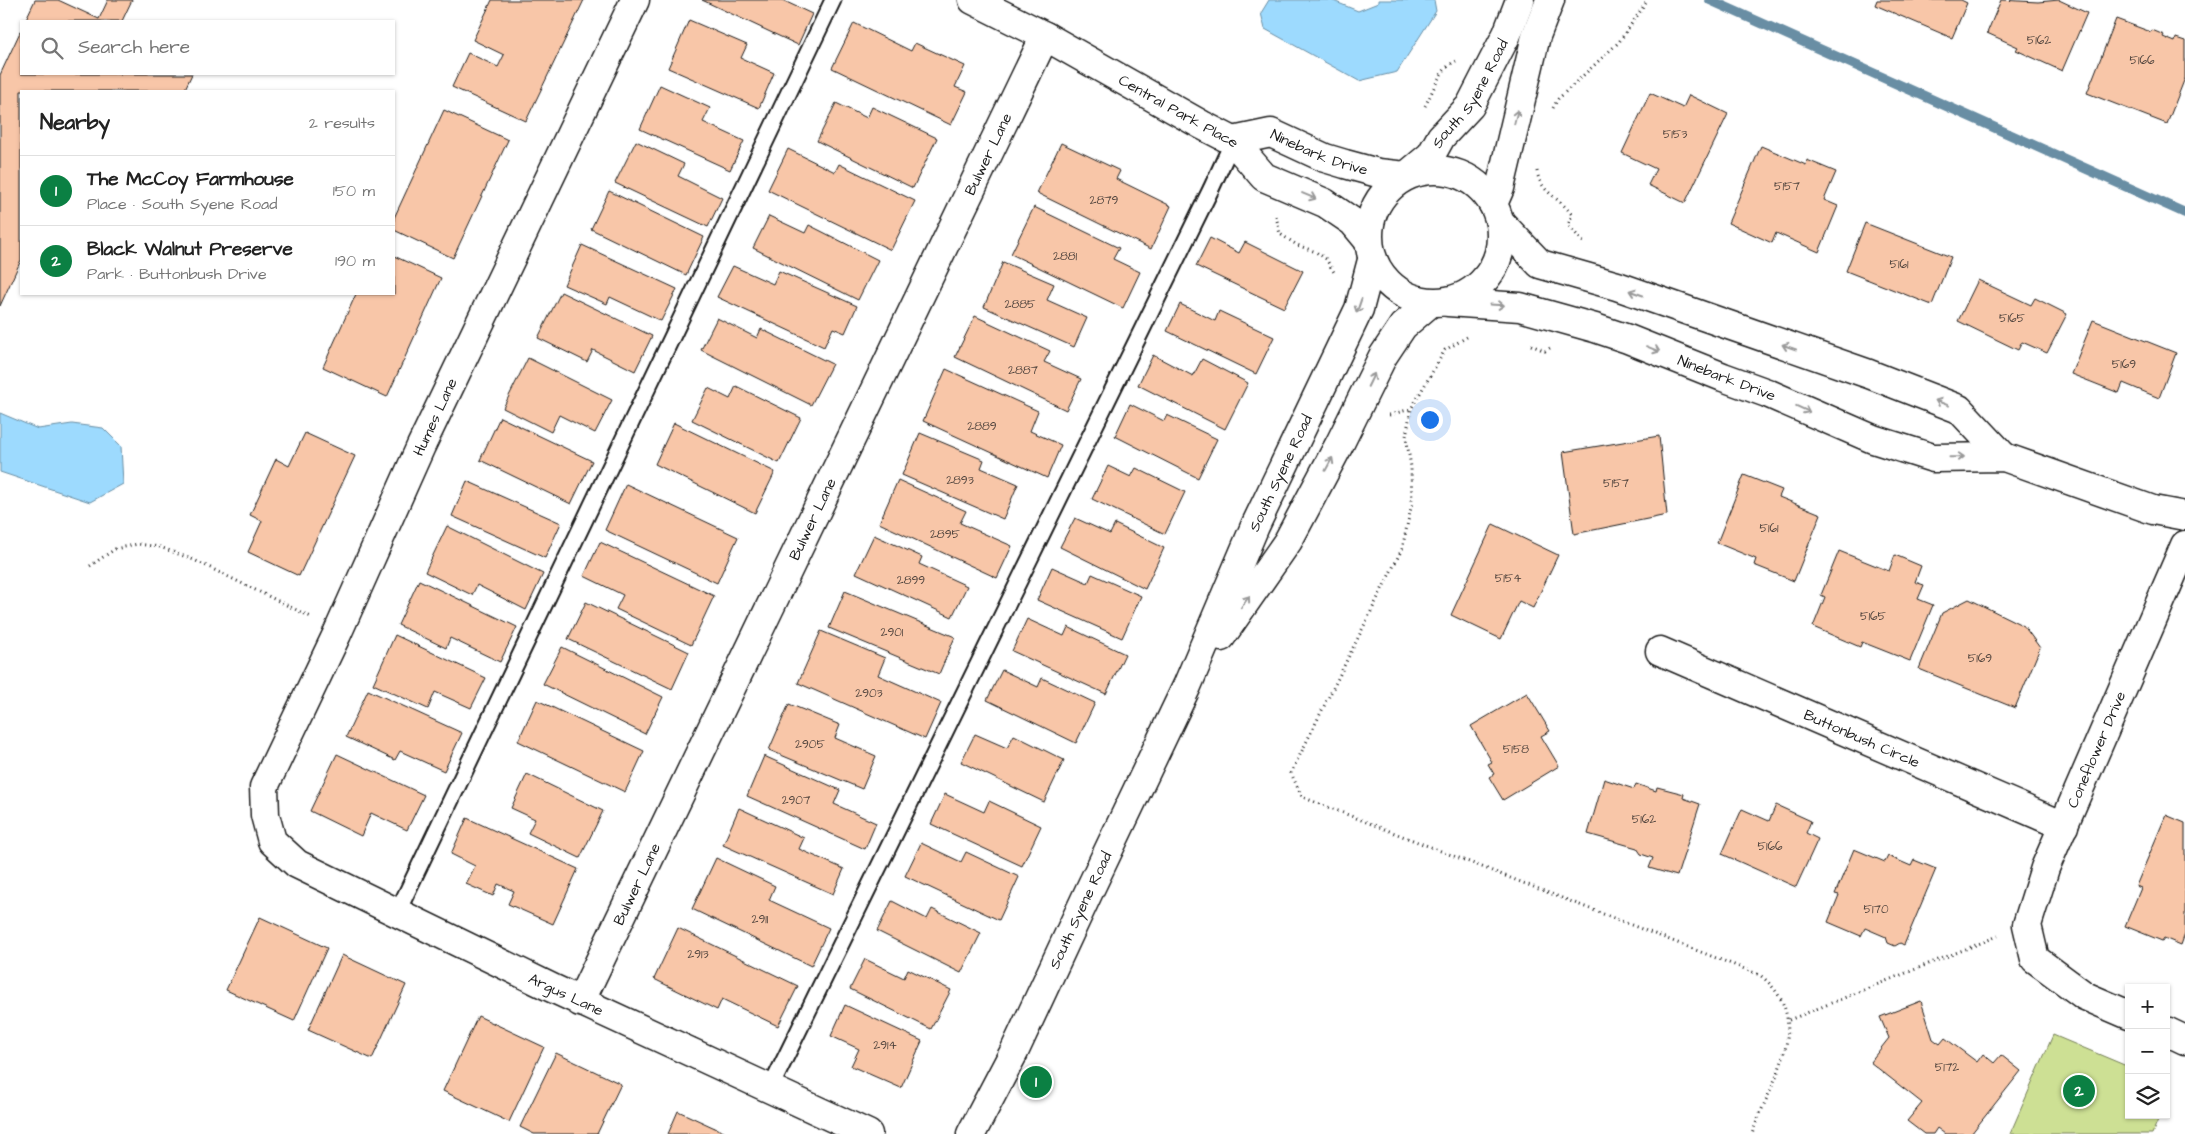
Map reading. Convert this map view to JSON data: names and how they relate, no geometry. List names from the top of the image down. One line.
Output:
{"streets":{"street":["South Syene Road","Central Park Place","Bulwer Lane","Ninebark Drive","Humes Lane","Buttonbush Circle","Coneflower Drive","Argus Lane"]},"crossings":[["South Syene Road","Central Park Place"],["South Syene Road","Ninebark Drive"],["Central Park Place","Bulwer Lane"],["Central Park Place","Ninebark Drive"],["Bulwer Lane","Argus Lane"],["Humes Lane","Argus Lane"],["Buttonbush Circle","Coneflower Drive"]],"one_way":["Central Park Place"],"house_numbers":["5162","5166","5153","5157","2879","2881","5161","2885","5165","5169","2887","2889","2893","5157","5161","2895","5154","2899","5165","2901","5169","2903","2905","5158","2907","5162","5166","5170","2911","2913","2914","5172"],"page":{"search":"Search here","heading":["Nearby","2 results"],"list":[{"mark":"1","name":"The McCoy Farmhouse","note":"Place · South Syene Road","value":"150 m"},{"mark":"2","name":"Black Walnut Preserve","note":"Park · Buttonbush Drive","value":"190 m"}],"map_buttons":["+","−"],"pins":["1","2"]}}
